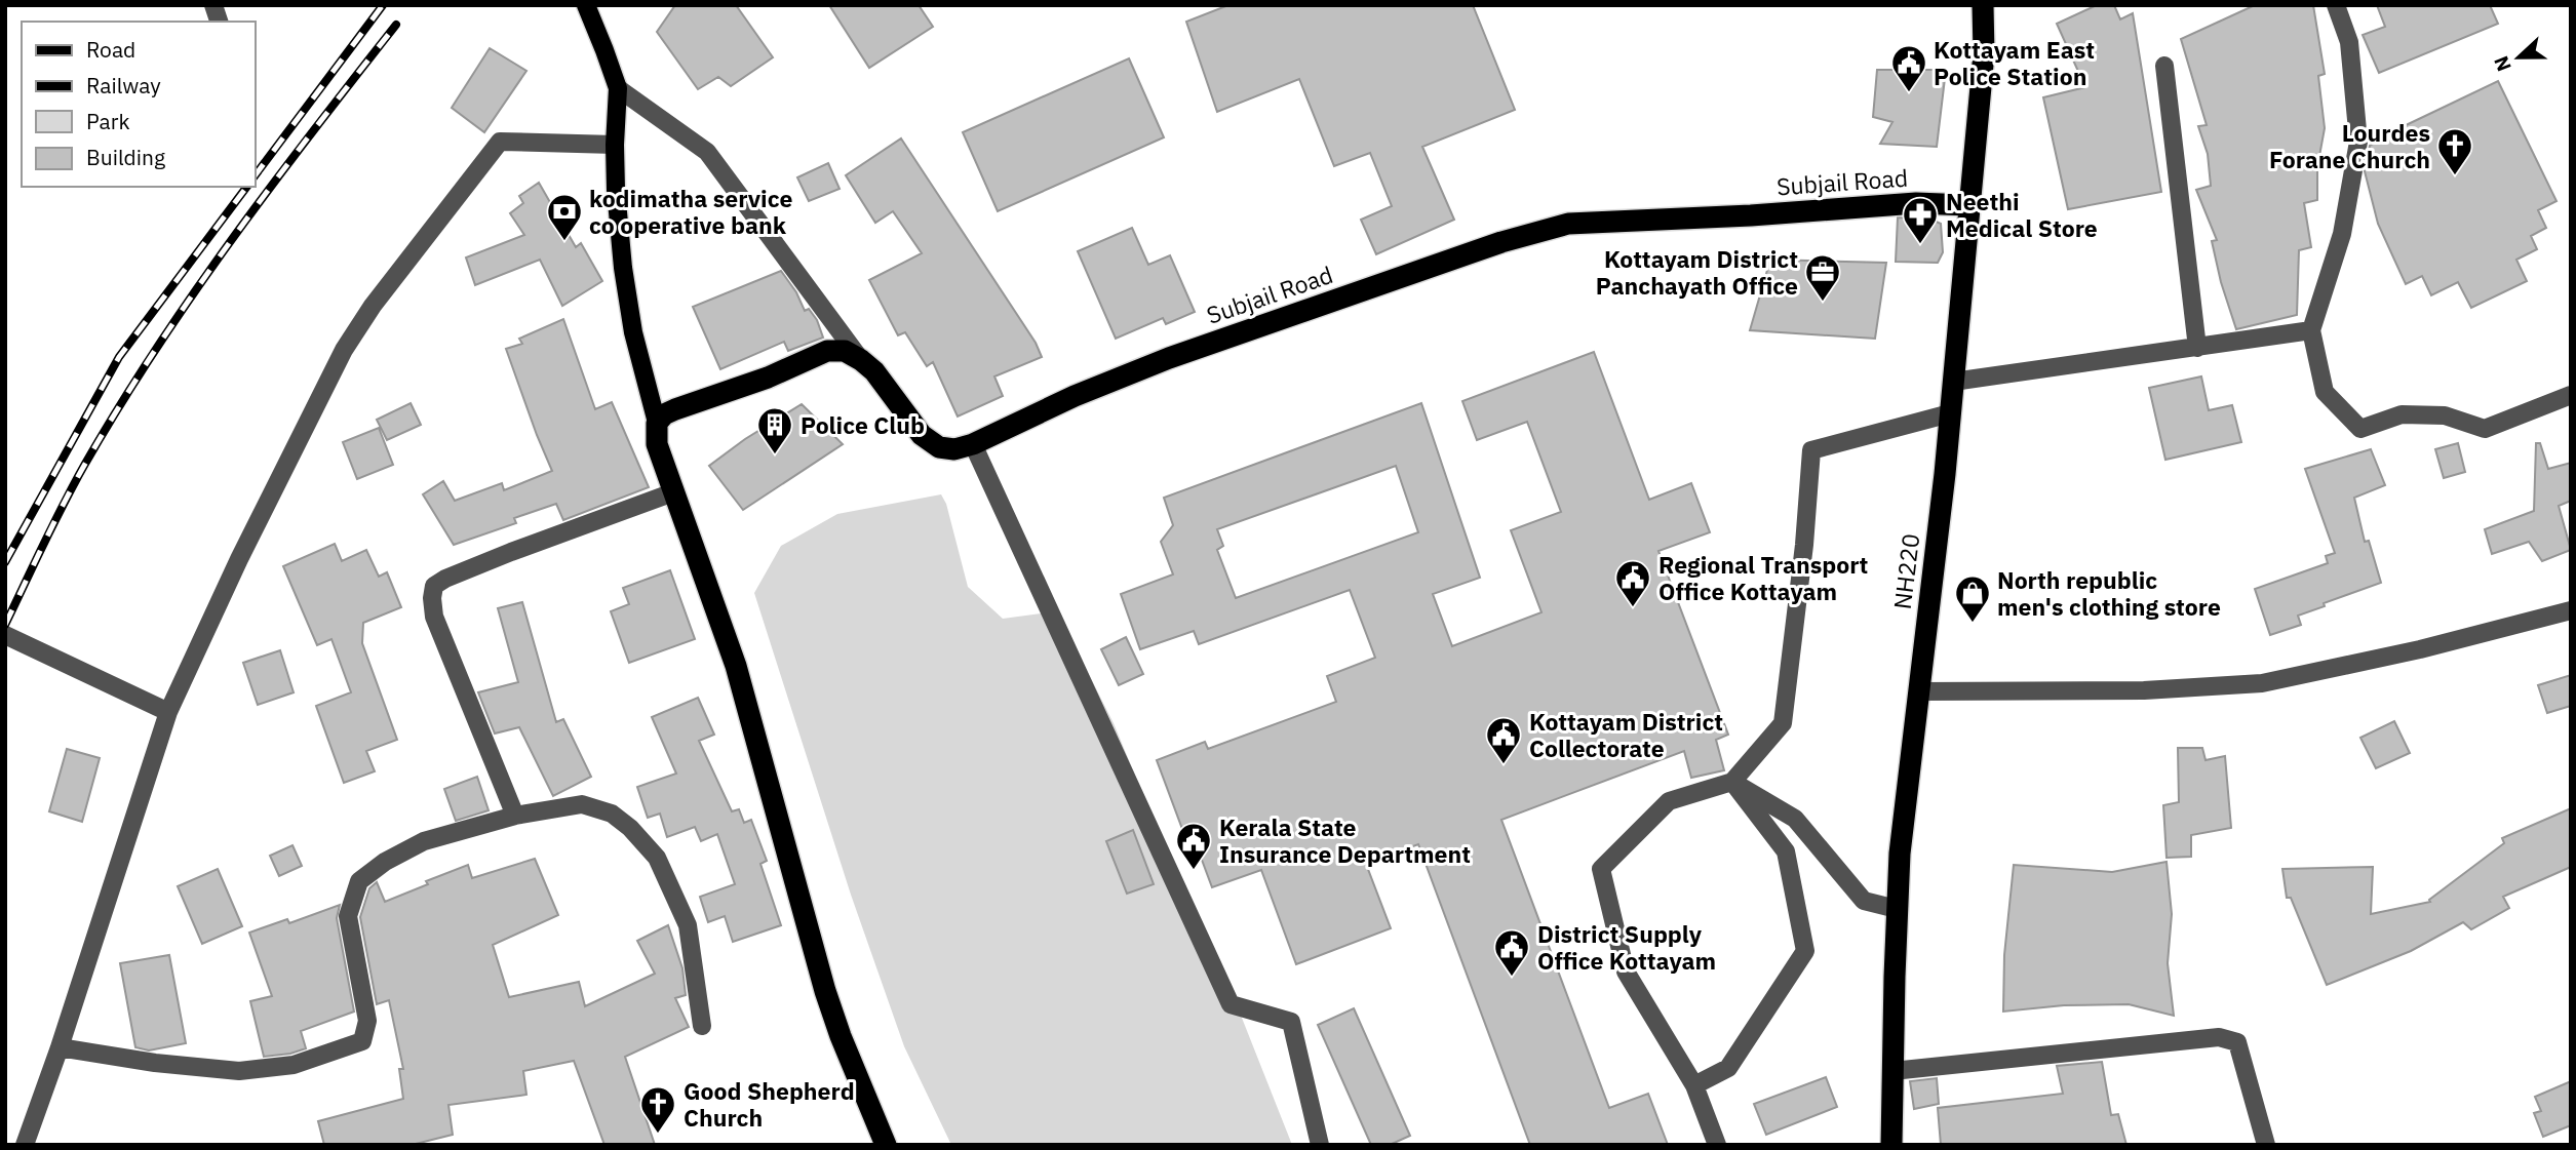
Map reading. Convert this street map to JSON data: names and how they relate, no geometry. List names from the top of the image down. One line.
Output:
{"streets":{"highway":["Subjail Road","NH220"]},"crossings":[["Subjail Road","NH220"]],"places":{"public building":["Kottayam East Police Station","Regional Transport Office Kottayam","Kottayam District Collectorate","Kerala State Insurance Department","District Supply Office Kottayam"],"church":["Lourdes Forane Church","Good Shepherd Church"],"bank":["kodimatha service co operative bank"],"pharmacy":["Neethi Medical Store"],"office":["Kottayam District Panchayath Office"],"building":["Police Club"],"shop":["North republic men's clothing store"]},"legend":["Road","Railway","Park","Building"],"north":"left"}
